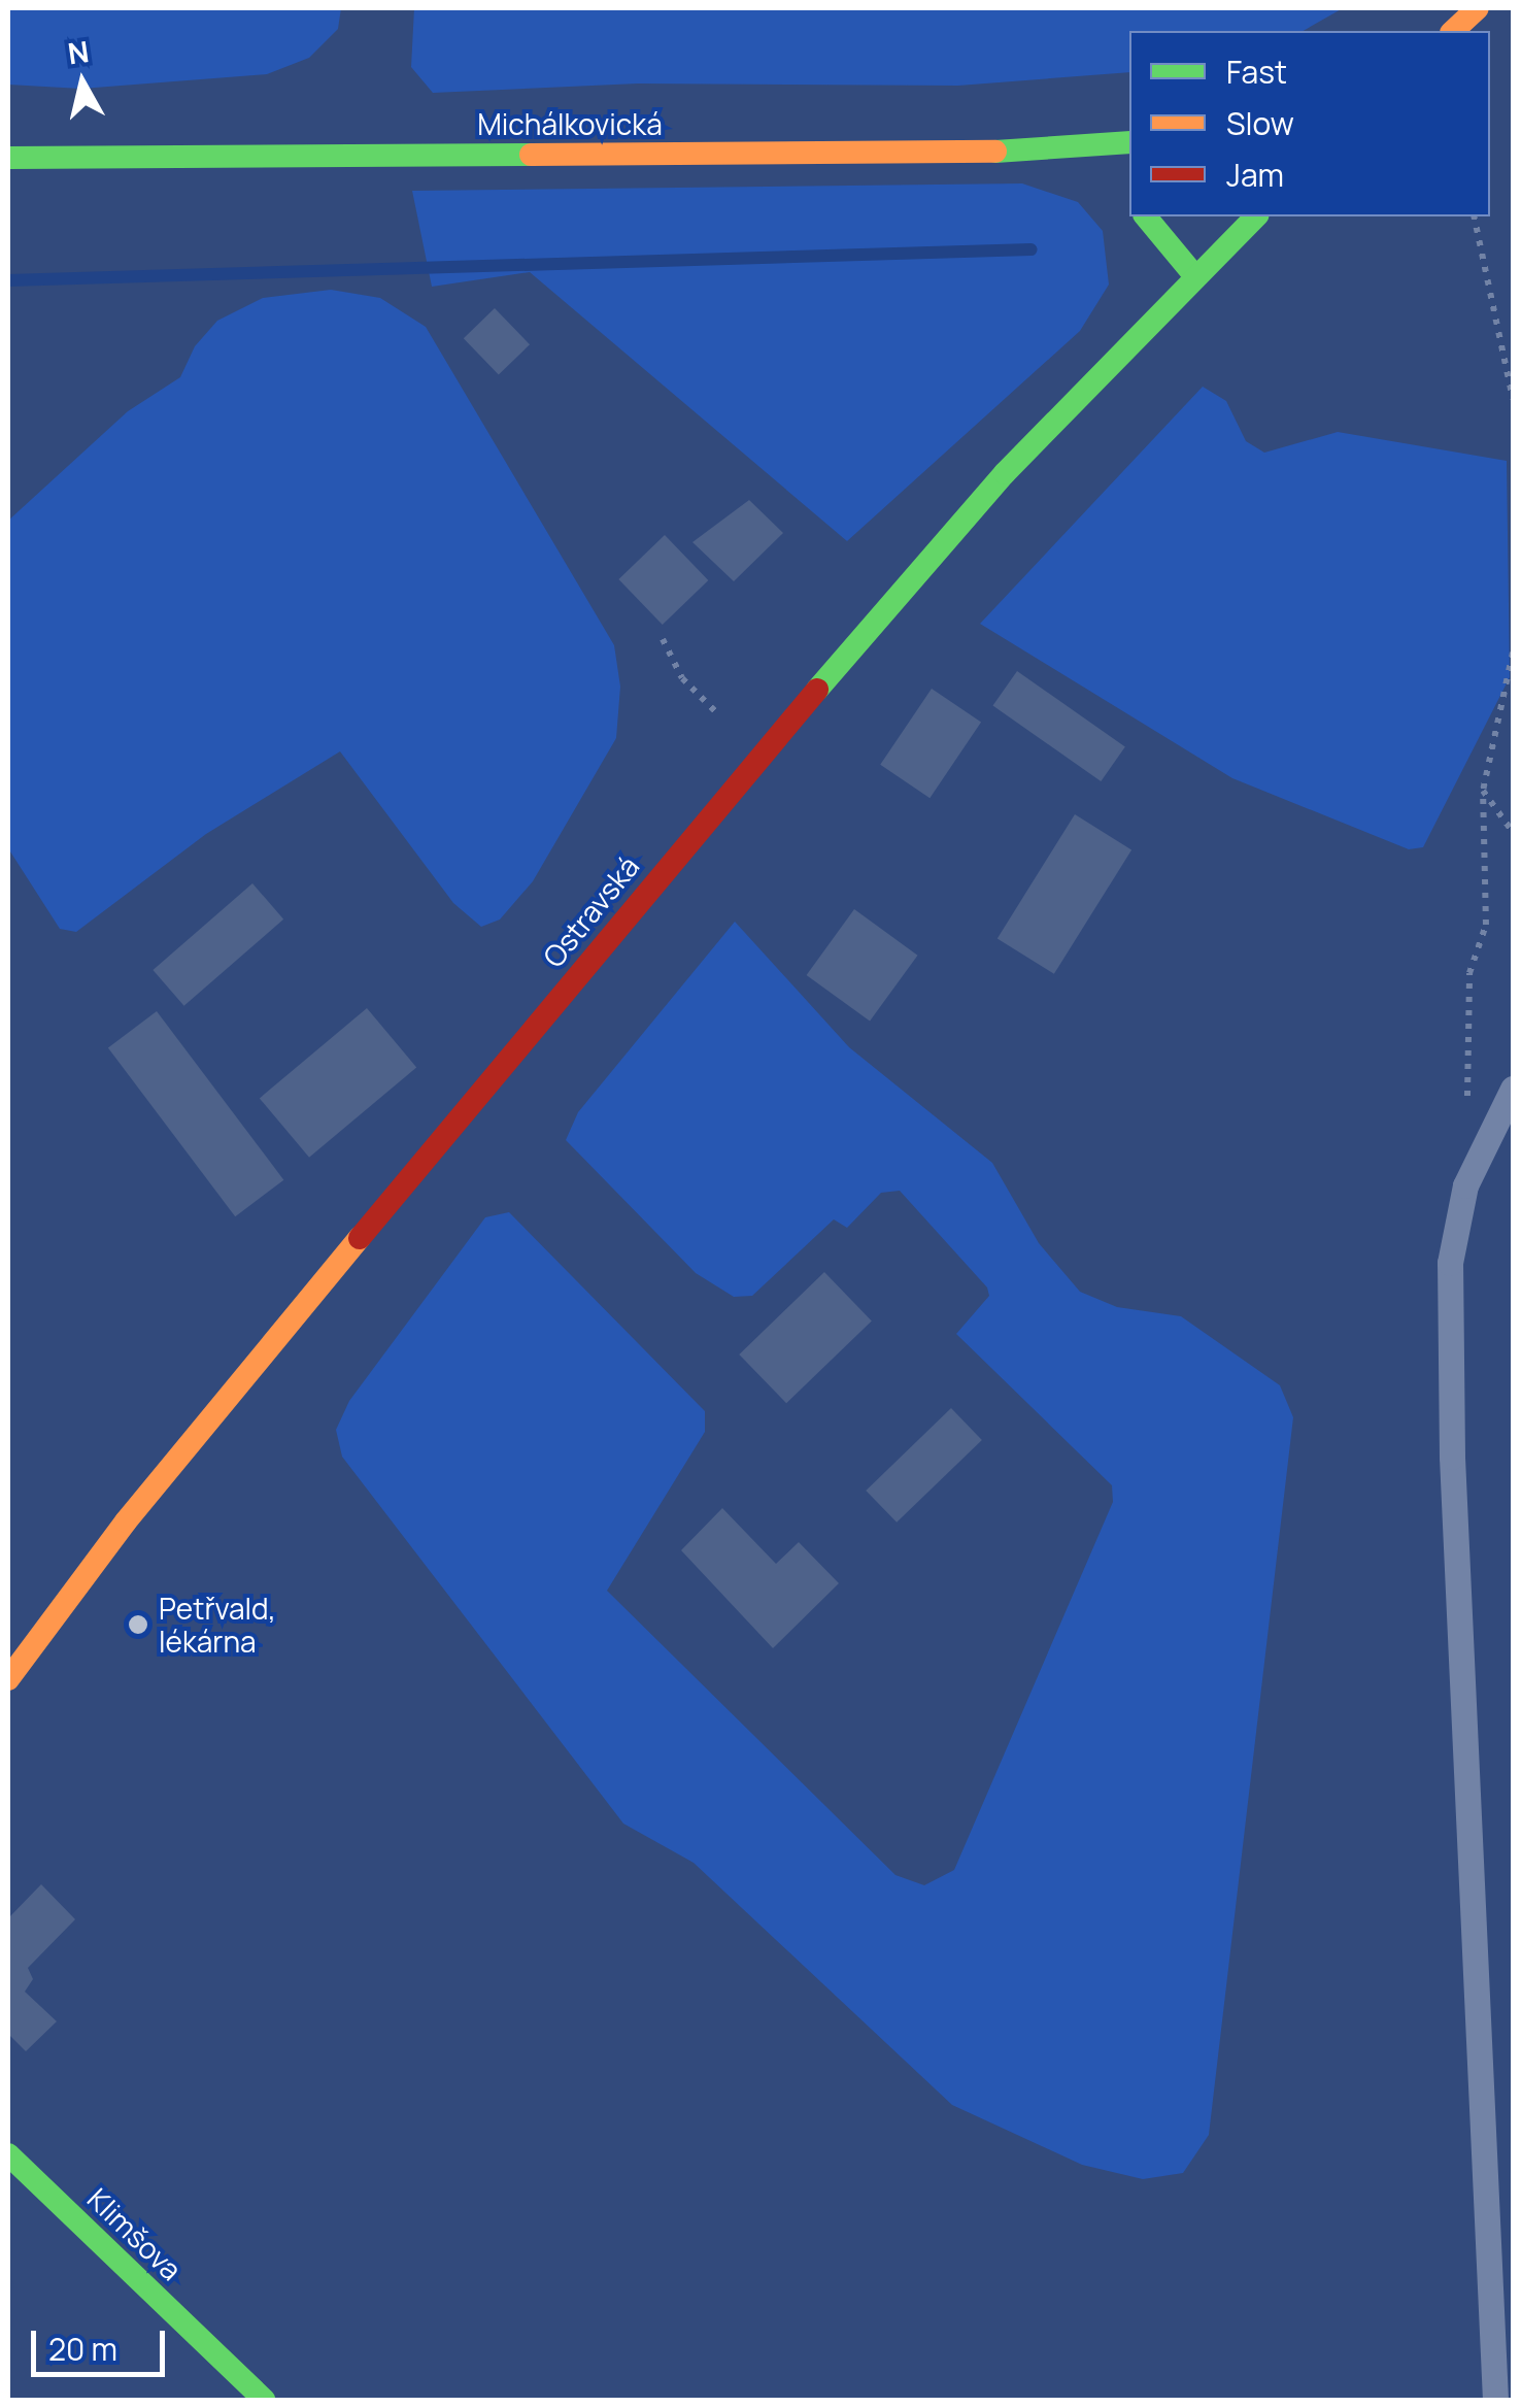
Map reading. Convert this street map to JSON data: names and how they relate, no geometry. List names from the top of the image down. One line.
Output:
{"streets":{"main road":["Michálkovická","Ostravská","Klimšova"]},"places":["Petřvald, lékárna"],"legend":["Fast","Slow","Jam"],"scale_bar":"20 m","north":"top"}
